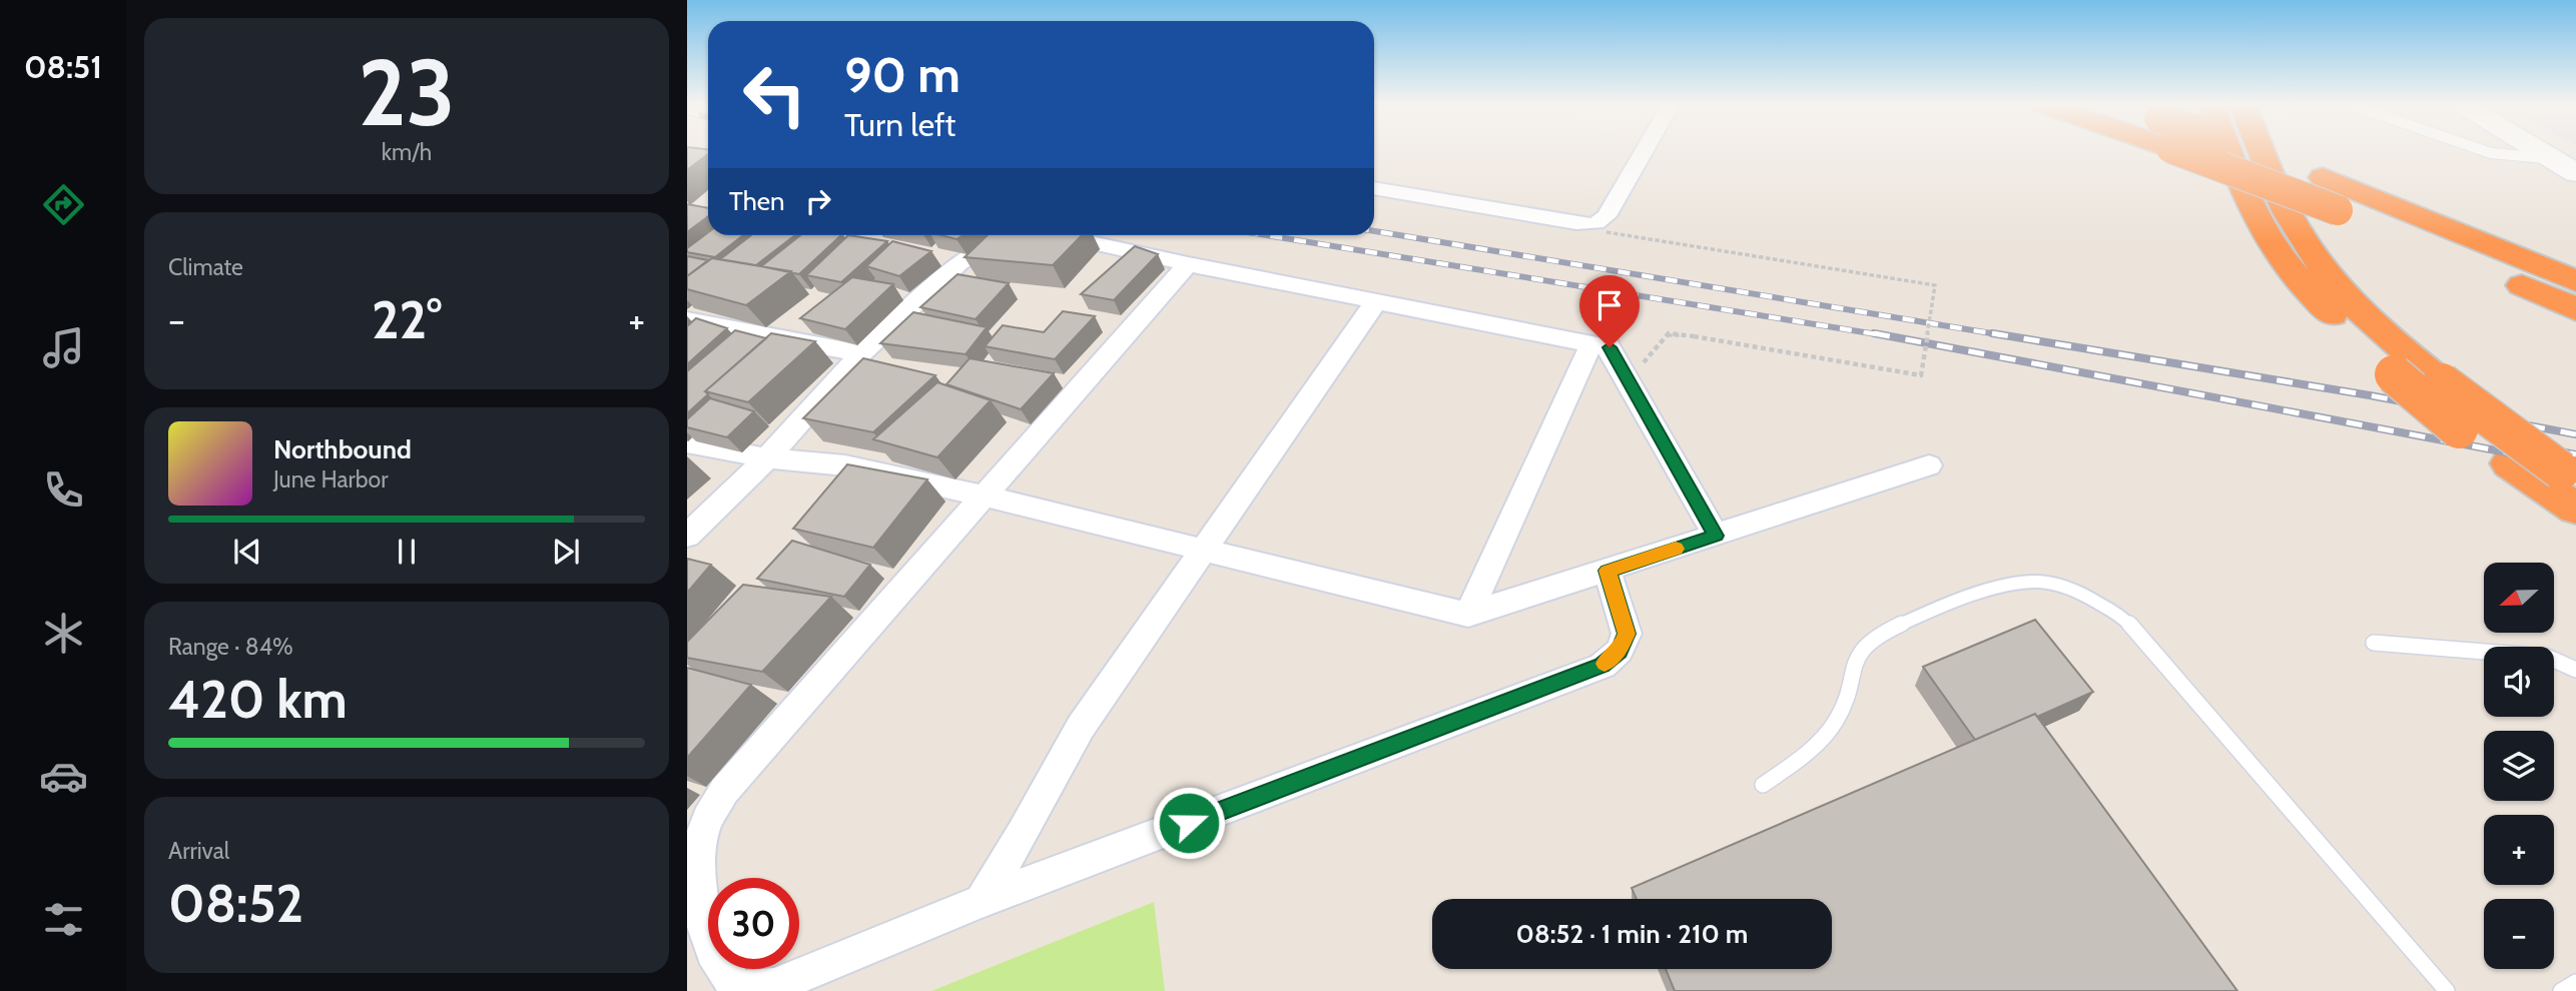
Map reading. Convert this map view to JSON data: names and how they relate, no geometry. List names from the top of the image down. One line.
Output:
{"north":"left","page":{"tabs":"08:51","tile":[["23","km/h"],"Climate",["Range · 84%","420 km"],["Arrival","08:52"]],"turn":["90 m","Turn left"],"then":"Then","heat":["−","22°","+"],"song":["Northbound","June Harbor"],"map_buttons":["+","−"],"limit":"30","trip":"08:52 · 1 min · 210 m"}}
